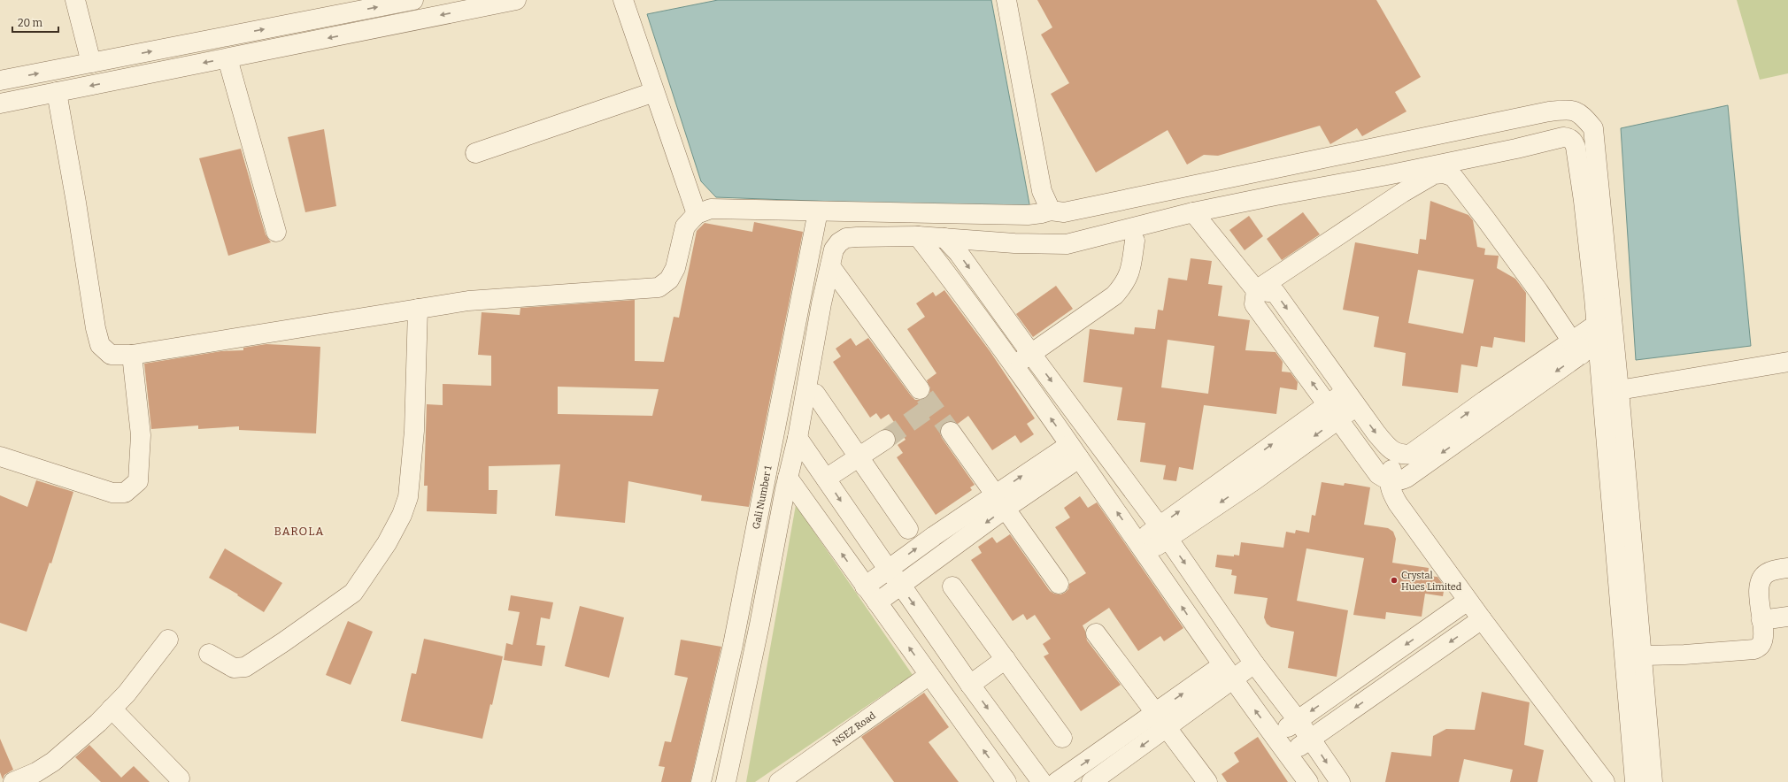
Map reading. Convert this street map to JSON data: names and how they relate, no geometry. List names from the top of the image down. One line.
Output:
{"streets":{"street":["Gali Number 1","NSEZ Road"]},"districts":["BAROLA"],"places":["Crystal Hues Limited"],"scale_bar":"20 m"}
